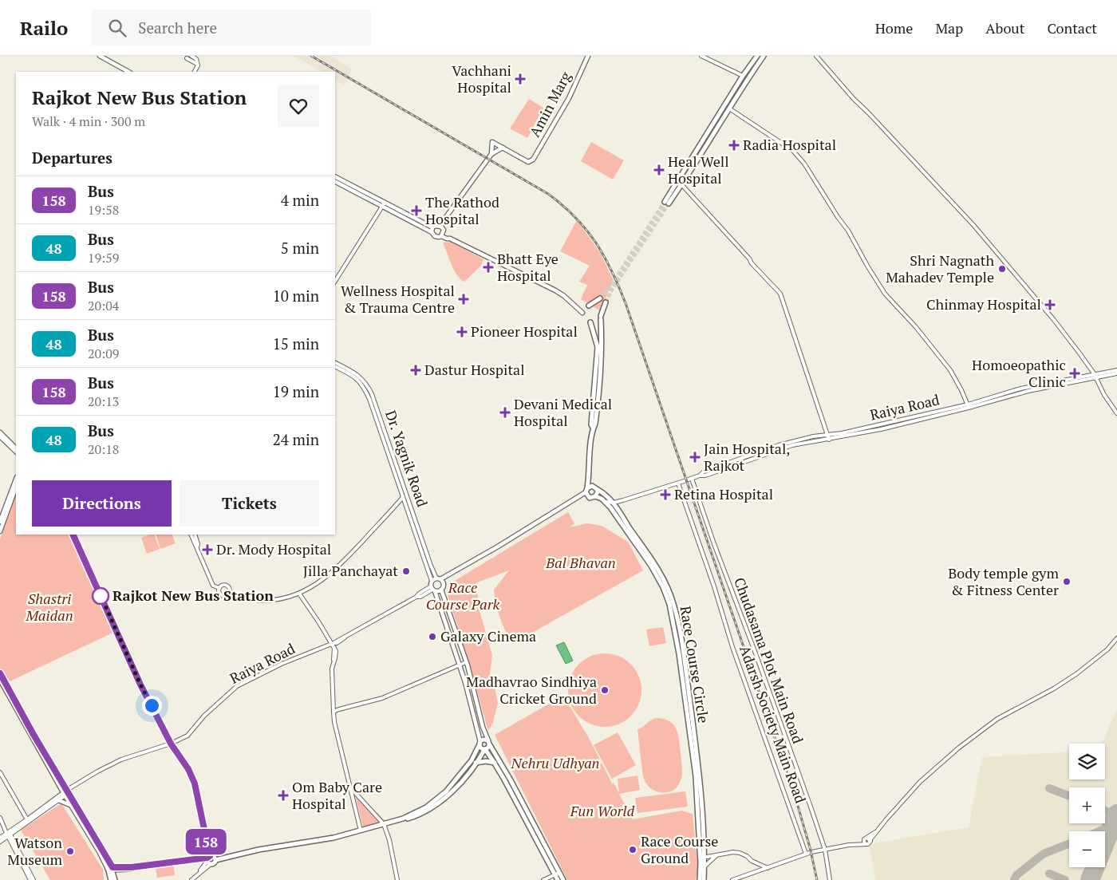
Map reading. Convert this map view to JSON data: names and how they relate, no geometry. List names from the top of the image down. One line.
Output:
{"streets":{"main road":["Amin Marg","Race Course Circle"],"street":["Raiya Road","Dr. Yagnik Road","Chudasama Plot Main Road","Adarsh Society Main Road"]},"crossings":[["Raiya Road","Dr. Yagnik Road"],["Raiya Road","Chudasama Plot Main Road"],["Raiya Road","Race Course Circle"],["Raiya Road","Adarsh Society Main Road"]],"parks":["Bal Bhavan","Race Course Park","Shastri Maidan","Nehru Udhyan","Fun World"],"places":{"health":["Vachhani Hospital","Radia Hospital","Heal Well Hospital","The Rathod Hospital","Bhatt Eye Hospital","Wellness Hospital & Trauma Centre","Chinmay Hospital","Pioneer Hospital","Dastur Hospital","Homoeopathic Clinic","Devani Medical Hospital","Jain Hospital, Rajkot","Retina Hospital","Dr. Mody Hospital","Om Baby Care Hospital"],"other":["Shri Nagnath Mahadev Temple","Jilla Panchayat","Body temple gym & Fitness Center","Rajkot New Bus Station","Galaxy Cinema","Madhavrao Sindhiya Cricket Ground","Race Course Ground","Watson Museum"]},"lines":["bus line 158"],"page":{"header":"Railo","search":"Search here","nav":["Home","Map","About","Contact"],"on_map":"158","heading":[["Rajkot New Bus Station","Walk · 4 min · 300 m"],"Departures"],"list":[{"mark":"158","name":"Bus","note":"19:58","value":"4 min"},{"mark":"48","name":"Bus","note":"19:59","value":"5 min"},{"mark":"158","name":"Bus","note":"20:04","value":"10 min"},{"mark":"48","name":"Bus","note":"20:09","value":"15 min"},{"mark":"158","name":"Bus","note":"20:13","value":"19 min"},{"mark":"48","name":"Bus","note":"20:18","value":"24 min"}],"buttons":["Directions","Tickets"],"map_buttons":["+","−"]}}
